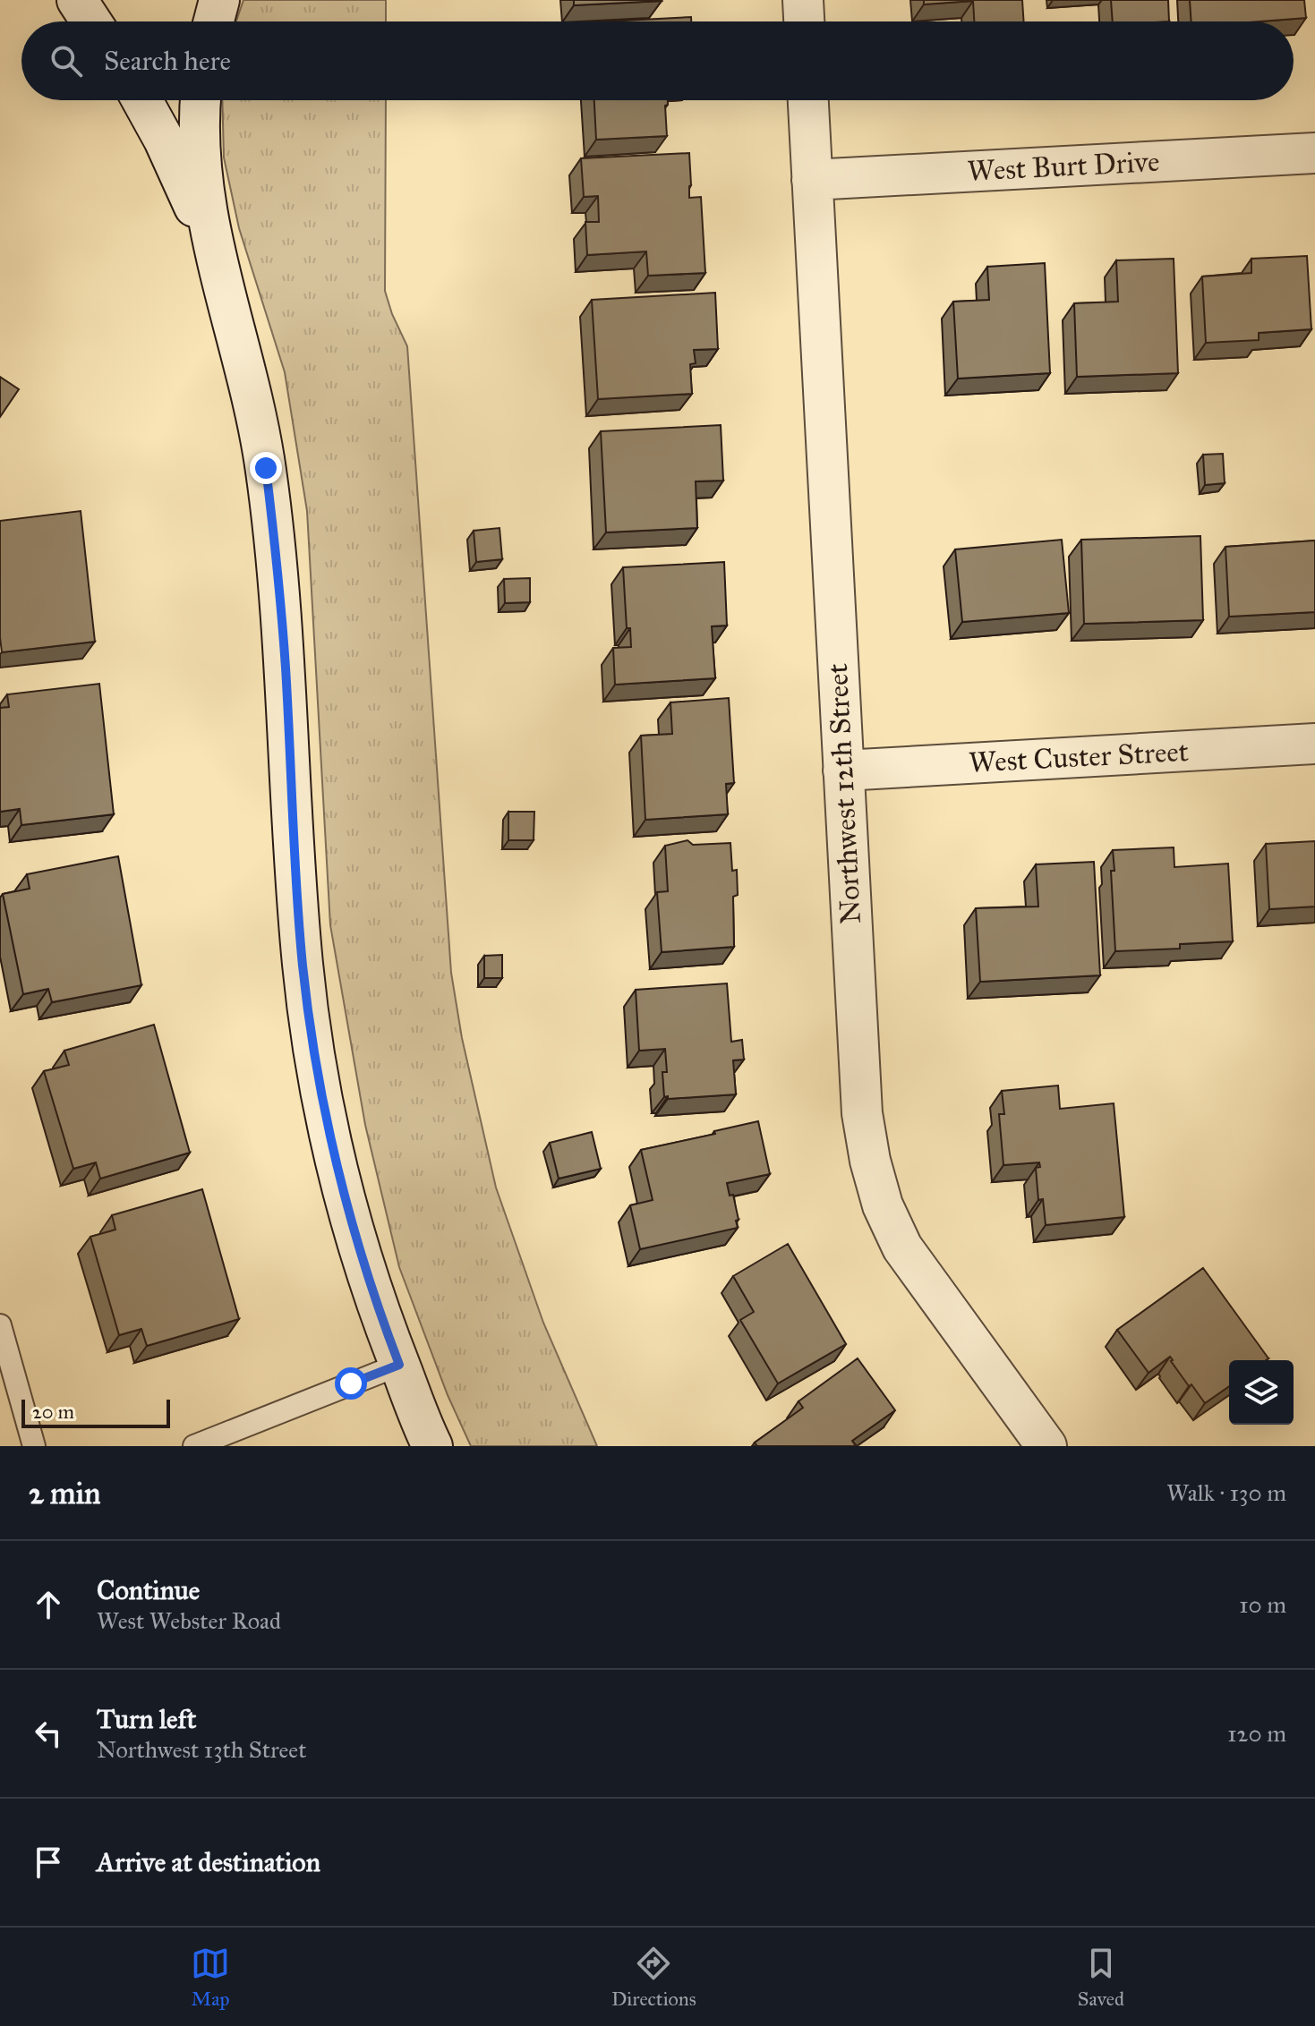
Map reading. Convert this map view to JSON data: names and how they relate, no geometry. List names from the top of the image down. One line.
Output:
{"streets":{"street":["West Burt Drive","West Custer Street","Northwest 12th Street"]},"crossings":[["West Burt Drive","Northwest 12th Street"],["West Custer Street","Northwest 12th Street"]],"scale_bar":"20 m","page":{"search":"Search here","scale":"20 m","heading":["2 min","Walk · 130 m"],"list":[["Continue","West Webster Road","10 m"],["Turn left","Northwest 13th Street","120 m"],"Arrive at destination"],"nav":["Map","Directions","Saved"]}}
